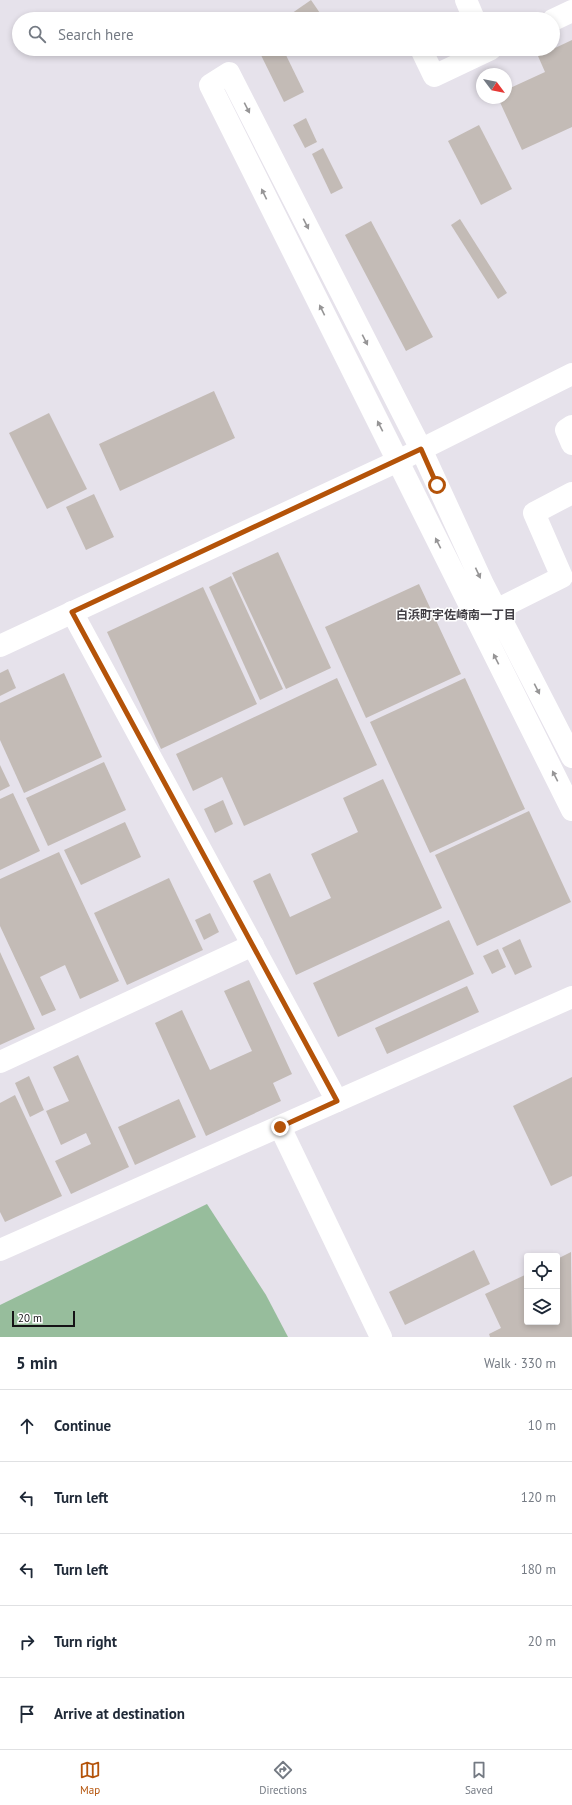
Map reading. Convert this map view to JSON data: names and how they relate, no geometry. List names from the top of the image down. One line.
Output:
{"districts":["白浜町宇佐崎南一丁目"],"scale_bar":"20 m","north":"bottom right","page":{"search":"Search here","scale":"20 m","heading":["5 min","Walk · 330 m"],"list":[["Continue","10 m"],["Turn left","120 m"],["Turn left","180 m"],["Turn right","20 m"],"Arrive at destination"],"nav":["Map","Directions","Saved"]}}
